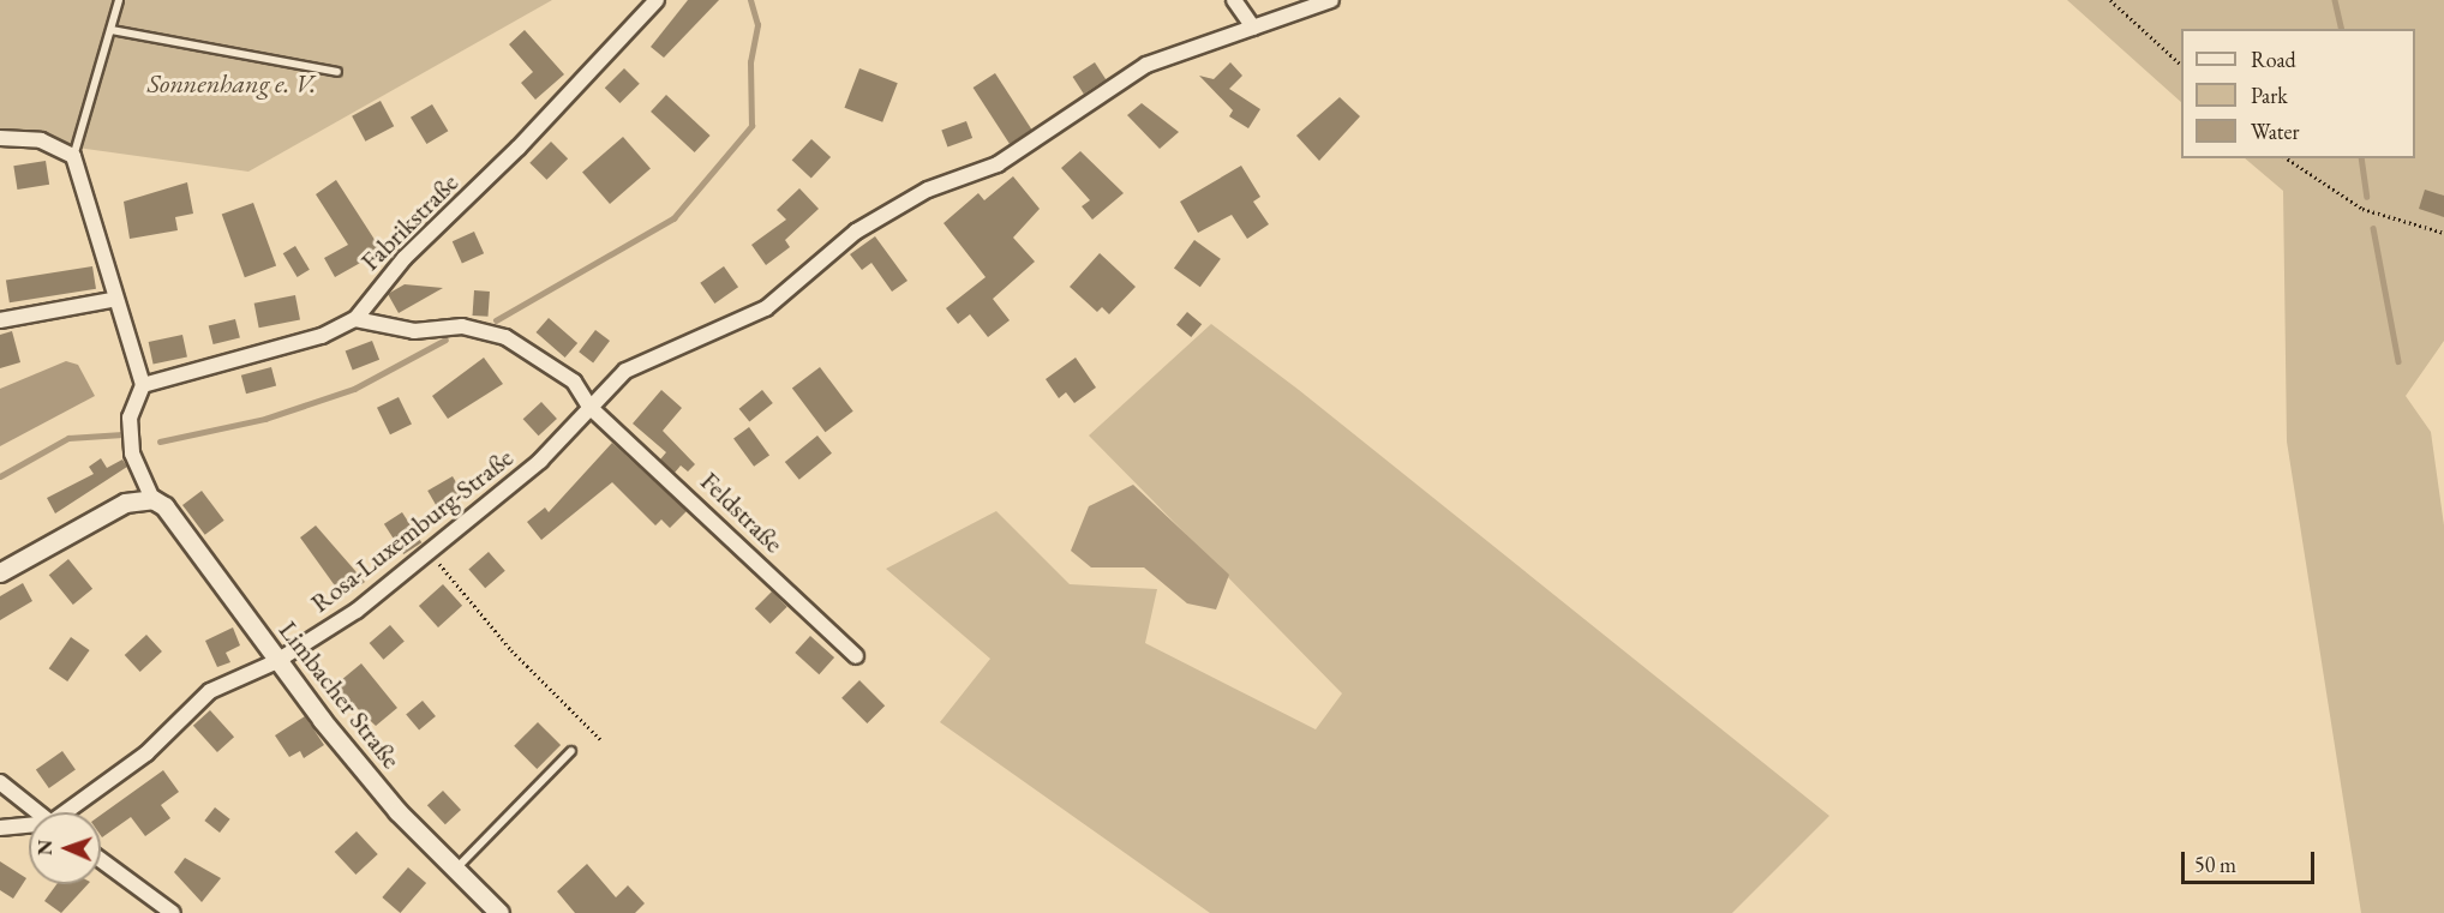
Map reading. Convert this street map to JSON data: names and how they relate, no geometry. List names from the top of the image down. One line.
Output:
{"streets":{"street":["Fabrikstraße","Feldstraße","Rosa-Luxemburg-Straße","Limbacher Straße"]},"crossings":[["Fabrikstraße","Feldstraße"],["Feldstraße","Rosa-Luxemburg-Straße"],["Rosa-Luxemburg-Straße","Limbacher Straße"]],"parks":["Sonnenhang e. V."],"legend":["Road","Park","Water"],"scale_bar":"50 m","north":"left"}
